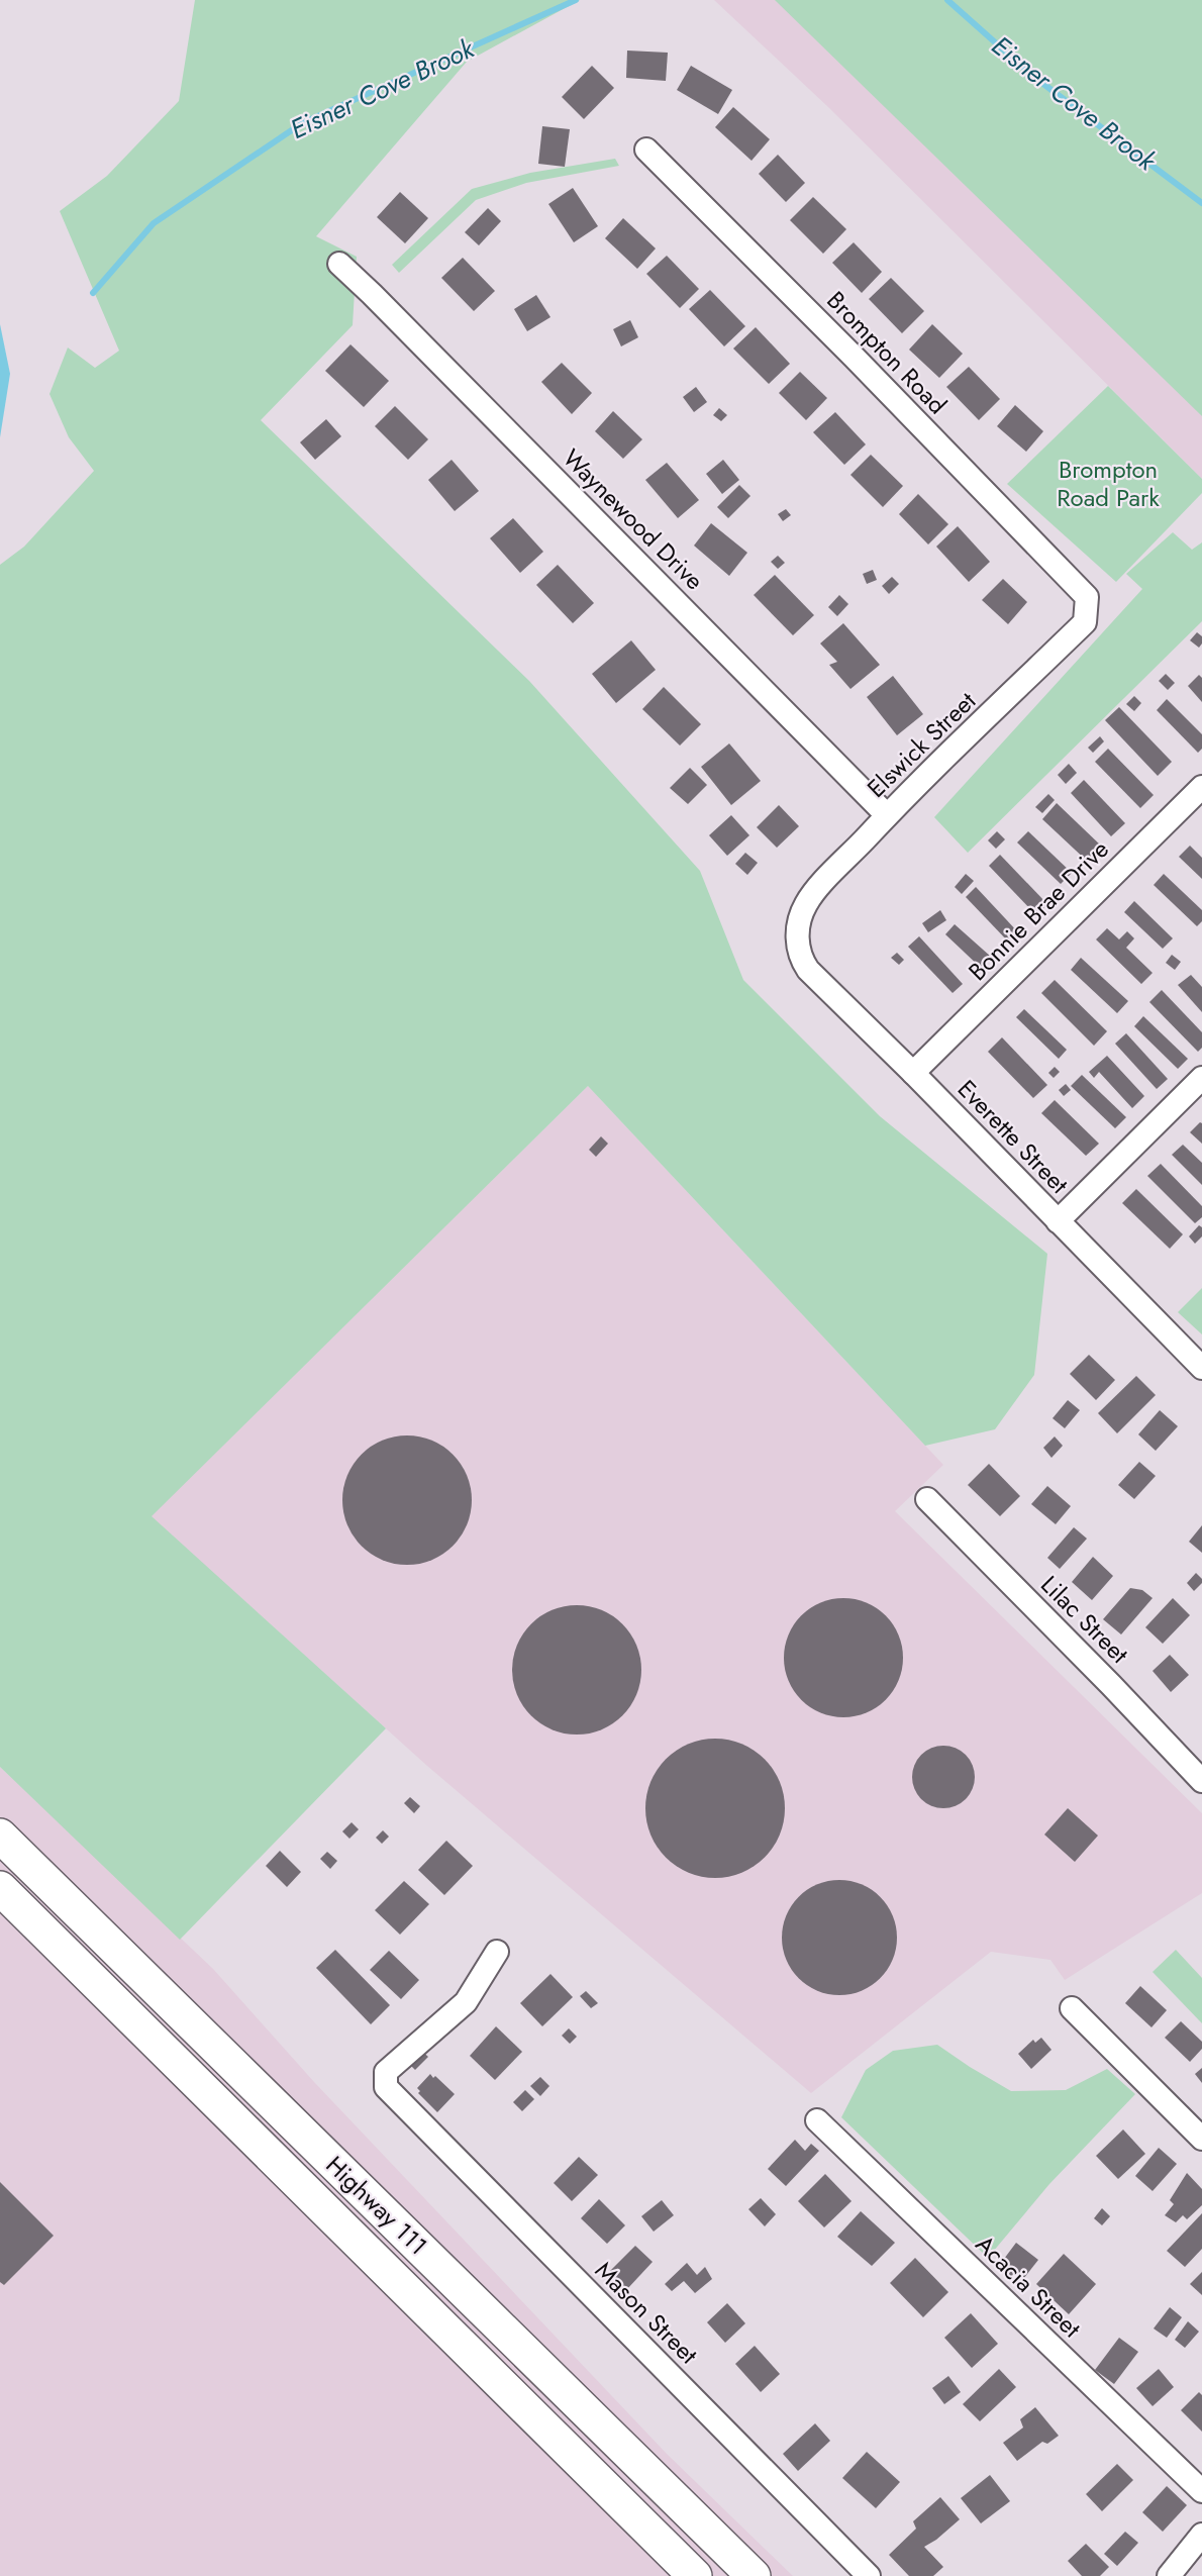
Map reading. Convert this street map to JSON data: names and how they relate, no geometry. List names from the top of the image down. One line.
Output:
{"streets":{"highway":["Highway 111"],"street":["Brompton Road","Waynewood Drive","Elswick Street","Bonnie Brae Drive","Everette Street","Lilac Street","Acacia Street","Mason Street"]},"crossings":[["Brompton Road","Elswick Street"],["Waynewood Drive","Elswick Street"],["Elswick Street","Everette Street"],["Bonnie Brae Drive","Everette Street"]],"water":["Eisner Cove Brook"],"parks":["Brompton Road Park"]}
